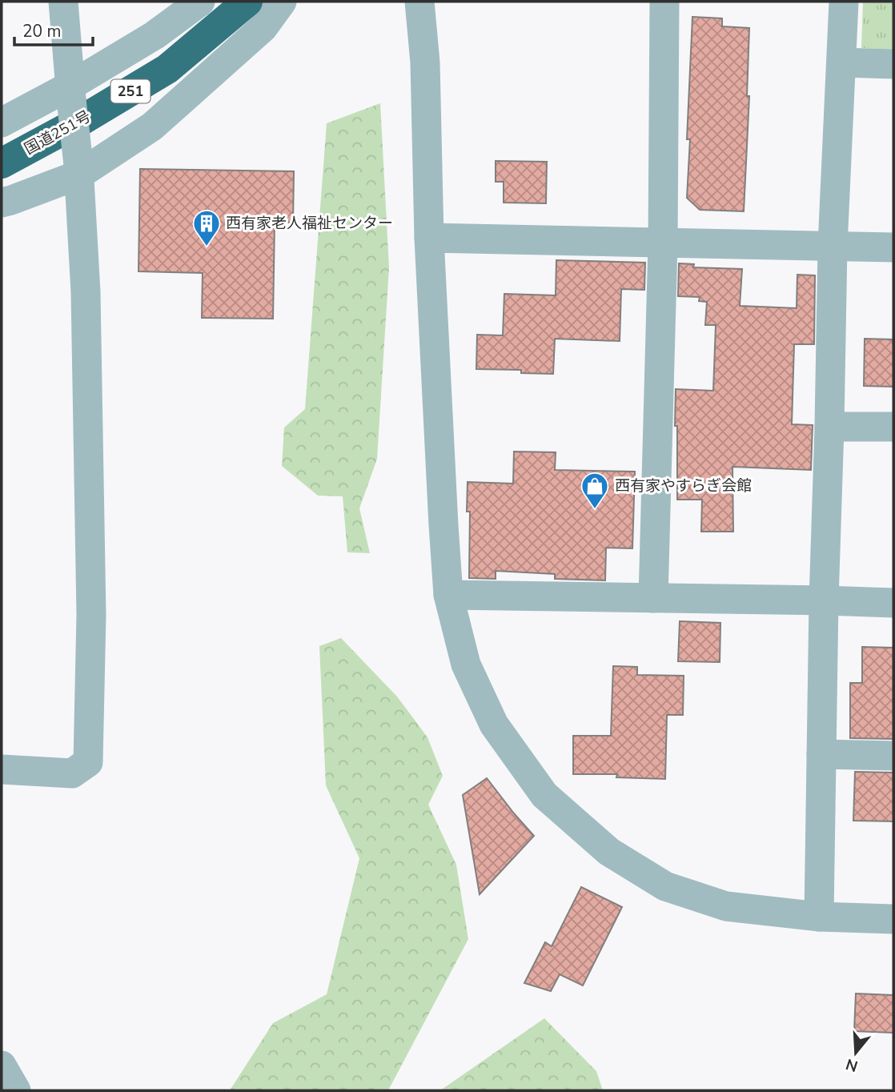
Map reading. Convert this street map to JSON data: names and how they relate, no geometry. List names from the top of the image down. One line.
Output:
{"streets":{"highway":["251","国道251号"]},"places":{"building":["西有家老人福祉センター"],"shop":["西有家やすらぎ会館"]},"scale_bar":"20 m","north":"bottom"}
